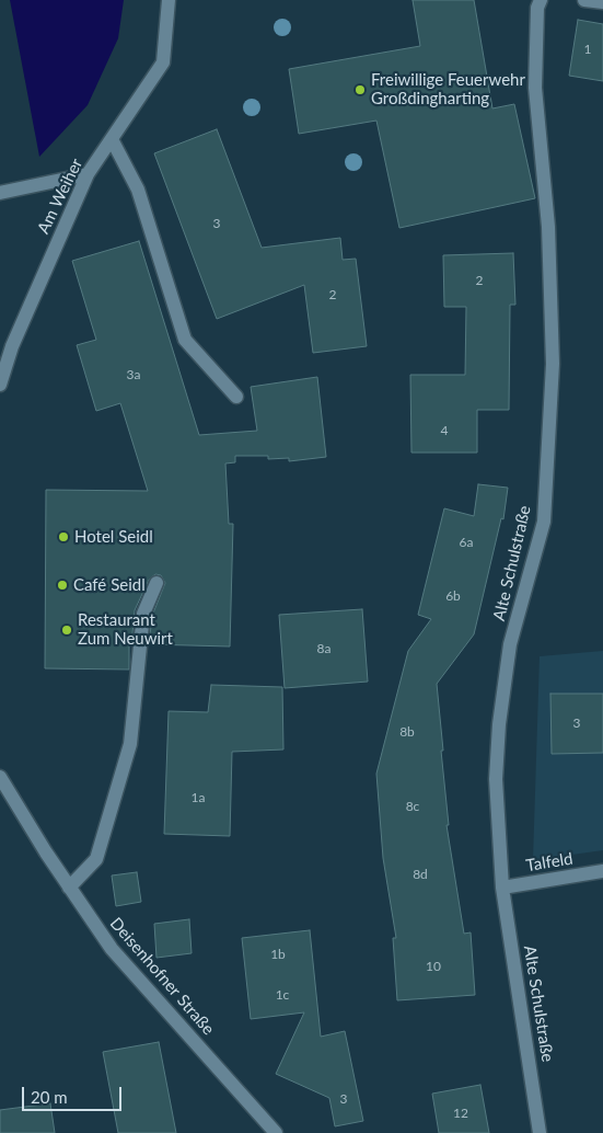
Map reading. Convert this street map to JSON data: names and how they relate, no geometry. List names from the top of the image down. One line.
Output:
{"streets":{"street":["Am Weiher","Alte Schulstraße","Talfeld","Deisenhofner Straße"]},"crossings":[["Alte Schulstraße","Talfeld"]],"places":["Freiwillige Feuerwehr Großdingharting","Hotel Seidl","Café Seidl","Restaurant Zum Neuwirt"],"house_numbers":["1","3","2","2","3a","4","6a","6b","8a","3","8b","1a","8c","8d","1b","10","1c","3","12"],"scale_bar":"20 m"}
